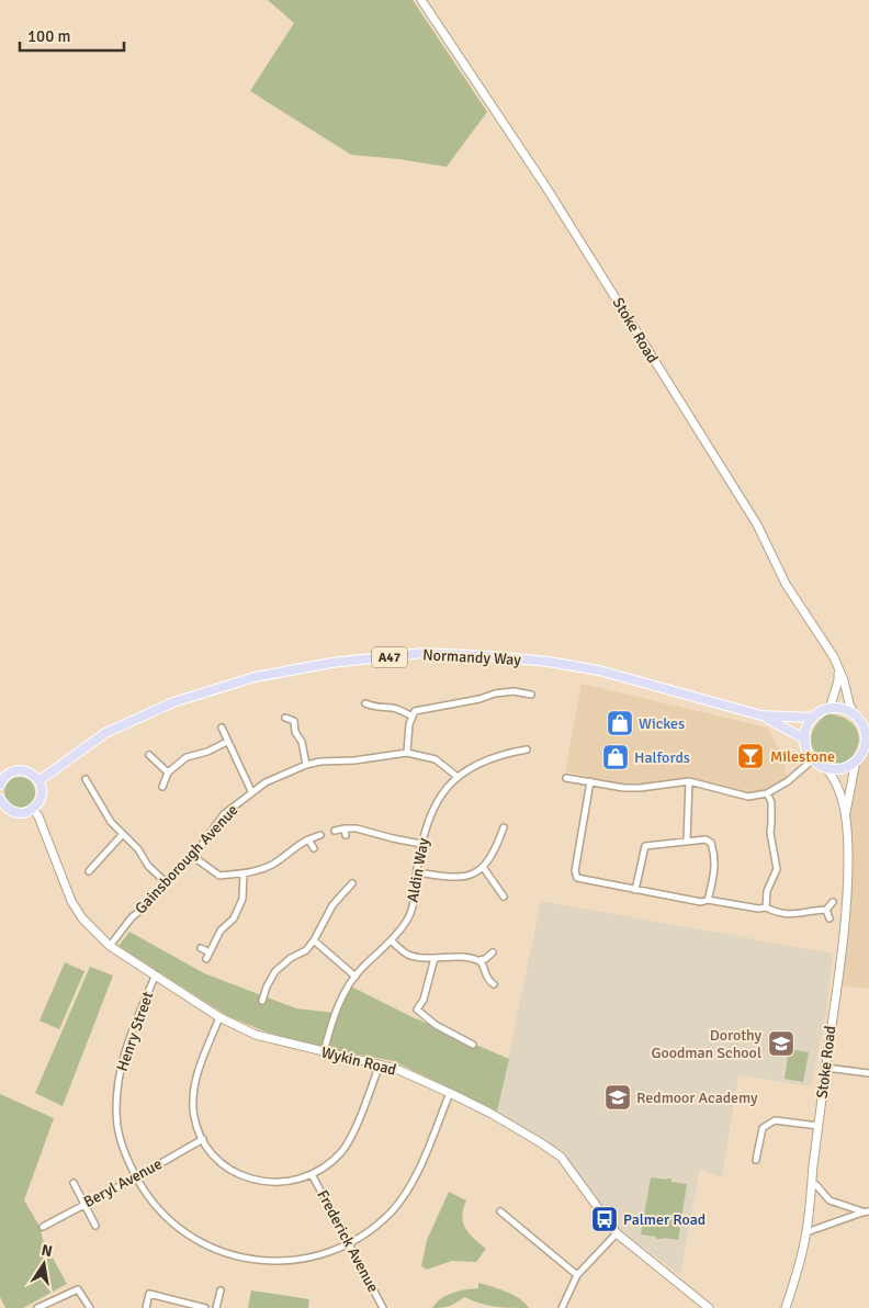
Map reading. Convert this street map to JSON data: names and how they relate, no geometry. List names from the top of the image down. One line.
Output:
{"streets":{"main road":["A47","Normandy Way"],"street":["Stoke Road","Gainsborough Avenue","Aldin Way","Henry Street","Wykin Road","Beryl Avenue","Frederick Avenue"]},"crossings":[["Stoke Road","Normandy Way"],["Gainsborough Avenue","Aldin Way"],["Gainsborough Avenue","Wykin Road"],["Aldin Way","Wykin Road"],["Henry Street","Wykin Road"],["Henry Street","Beryl Avenue"],["Henry Street","Frederick Avenue"]],"places":{"shop":["Wickes","Halfords"],"bar":["Milestone"],"school or university":["Dorothy Goodman School","Redmoor Academy"],"bus stop":["Palmer Road"]},"scale_bar":"100 m","north":"top"}
